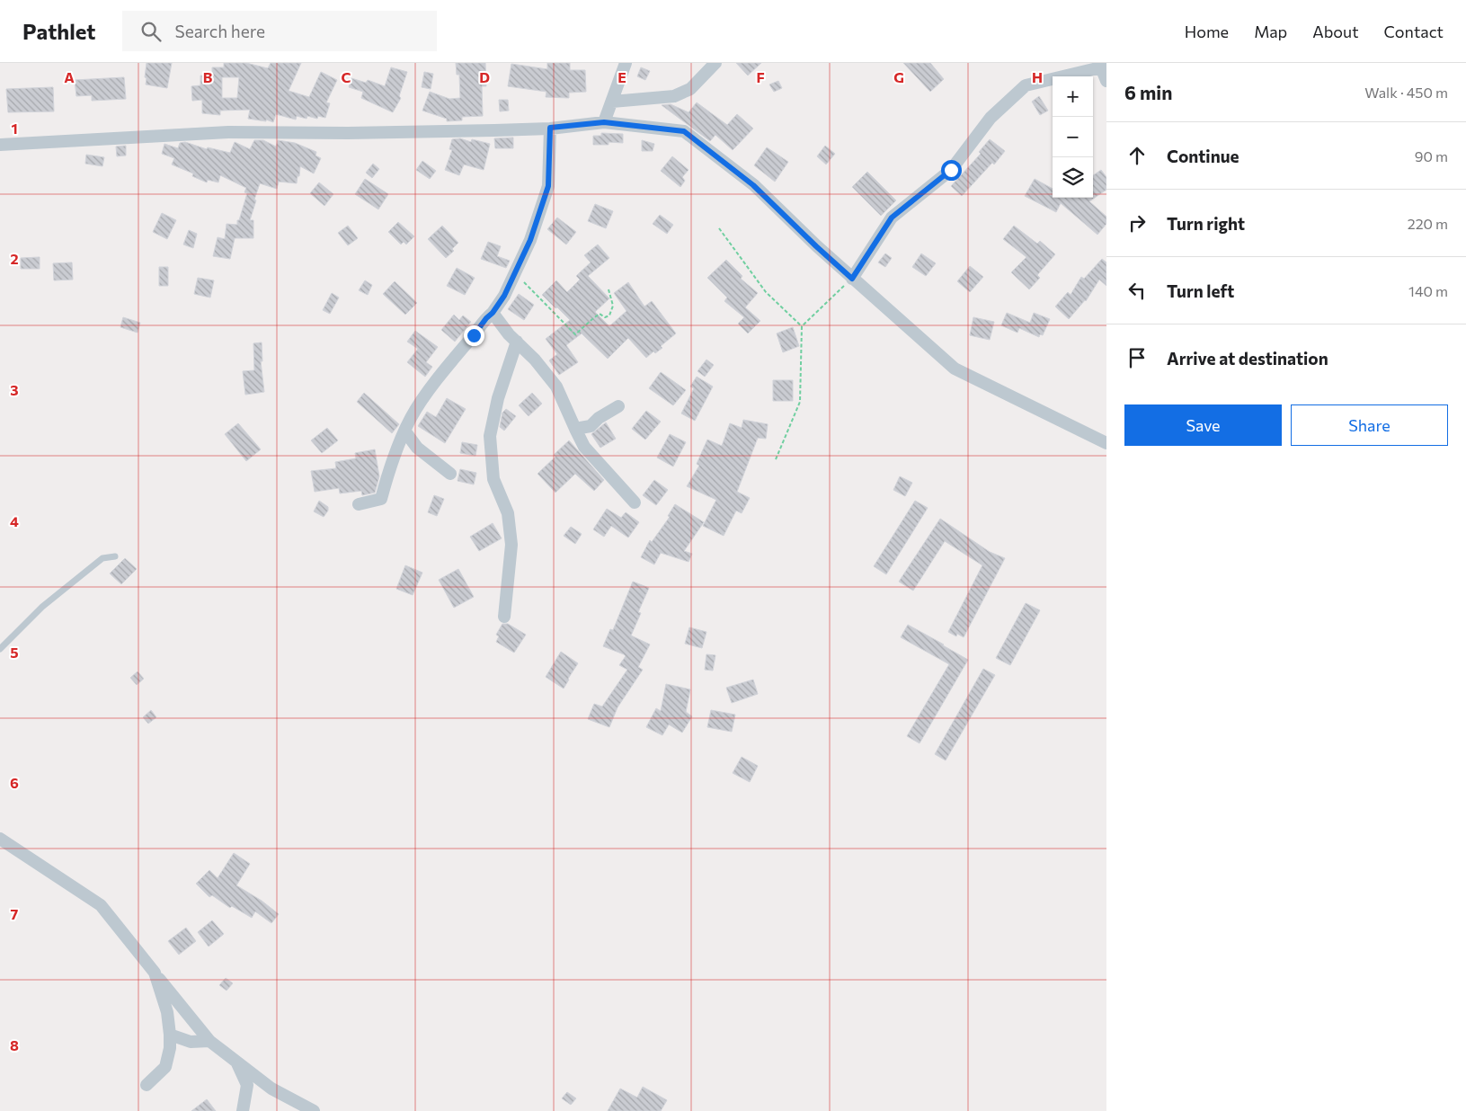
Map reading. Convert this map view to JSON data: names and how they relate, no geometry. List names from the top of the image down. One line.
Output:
{"page":{"header":"Pathlet","search":"Search here","nav":["Home","Map","About","Contact"],"heading":["6 min","Walk · 450 m"],"map_buttons":["+","−"],"list":[["Continue","90 m"],["Turn right","220 m"],["Turn left","140 m"],"Arrive at destination"],"buttons":["Save","Share"]},"grid":{"columns":["A","B","C","D","E","F","G","H"],"rows":["1","2","3","4","5","6","7","8"]}}
